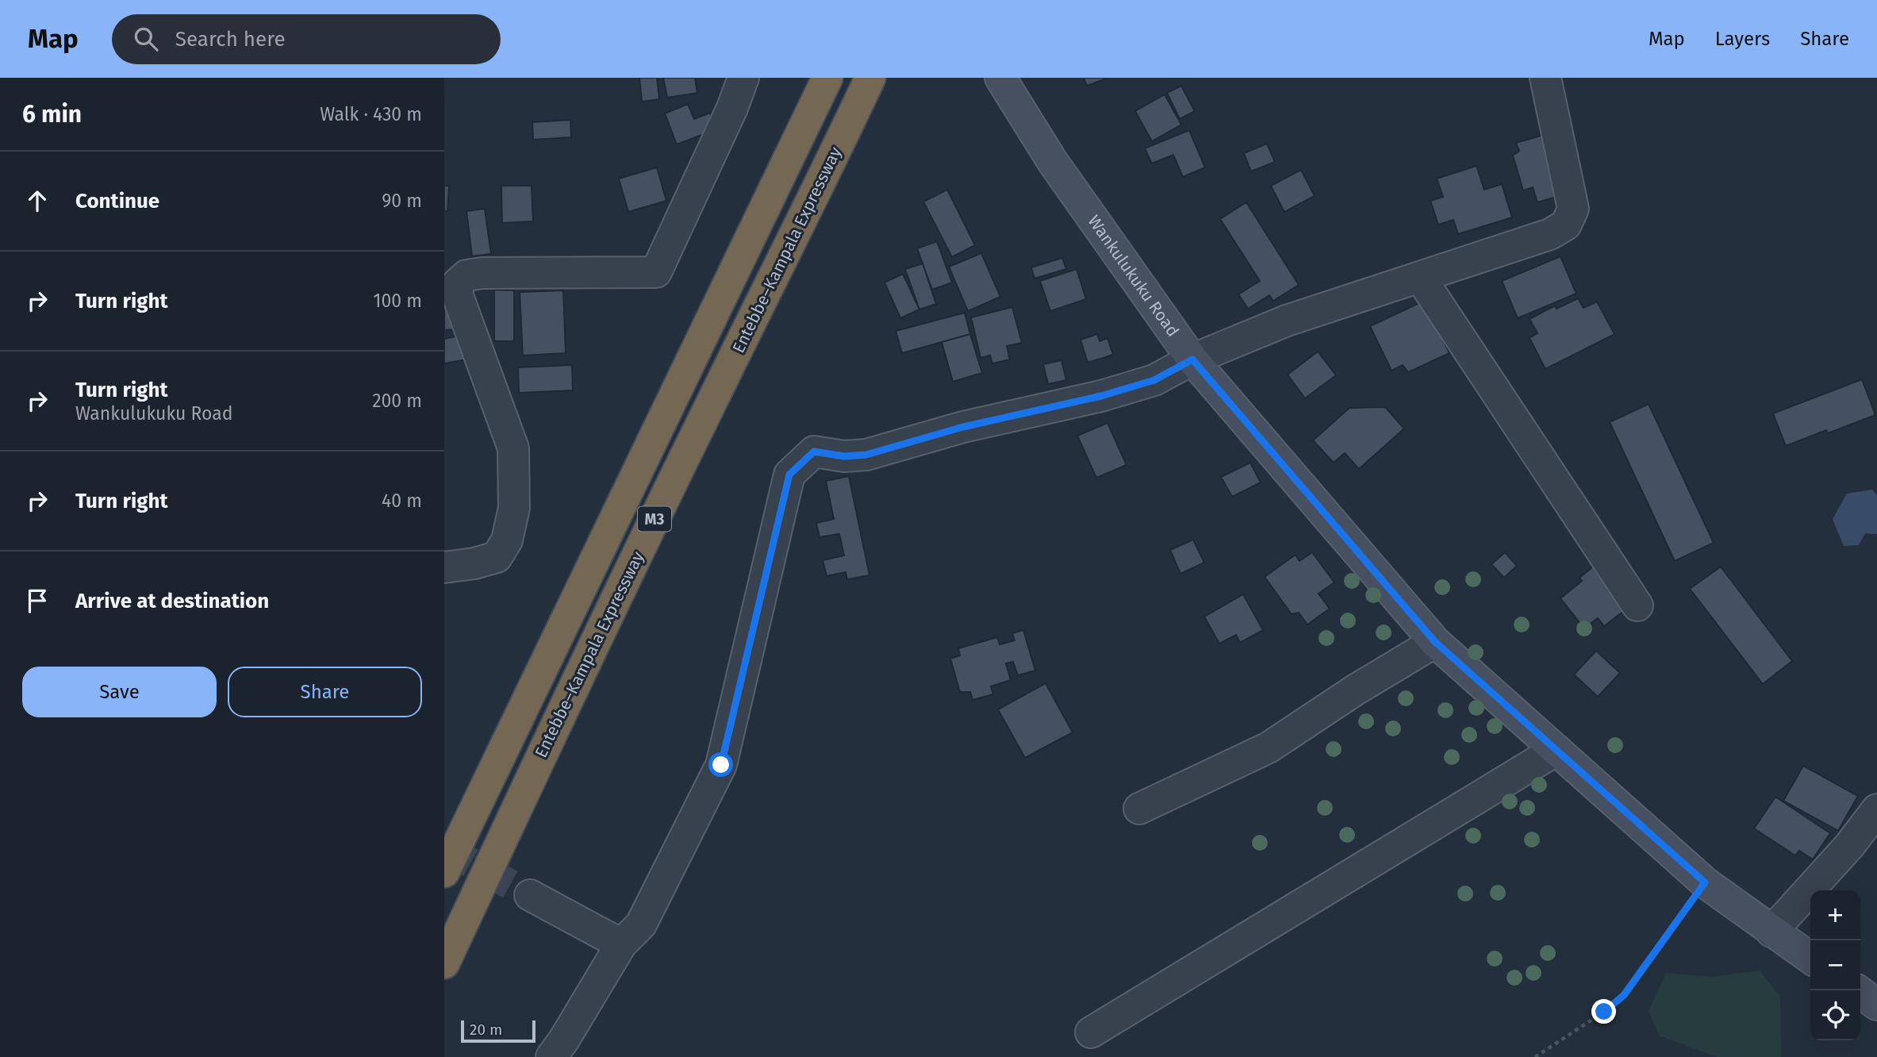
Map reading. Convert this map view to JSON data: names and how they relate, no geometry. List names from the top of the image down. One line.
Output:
{"streets":{"highway":["Entebbe–Kampala Expressway","M3"],"main road":["Wankulukuku Road"]},"scale_bar":"20 m","page":{"header":"Map","search":"Search here","nav":["Map","Layers","Share"],"heading":["6 min","Walk · 430 m"],"list":[["Continue","90 m"],["Turn right","100 m"],["Turn right","Wankulukuku Road","200 m"],["Turn right","40 m"],"Arrive at destination"],"buttons":["Save","Share"],"map_buttons":["+","−"],"scale":"20 m"}}
